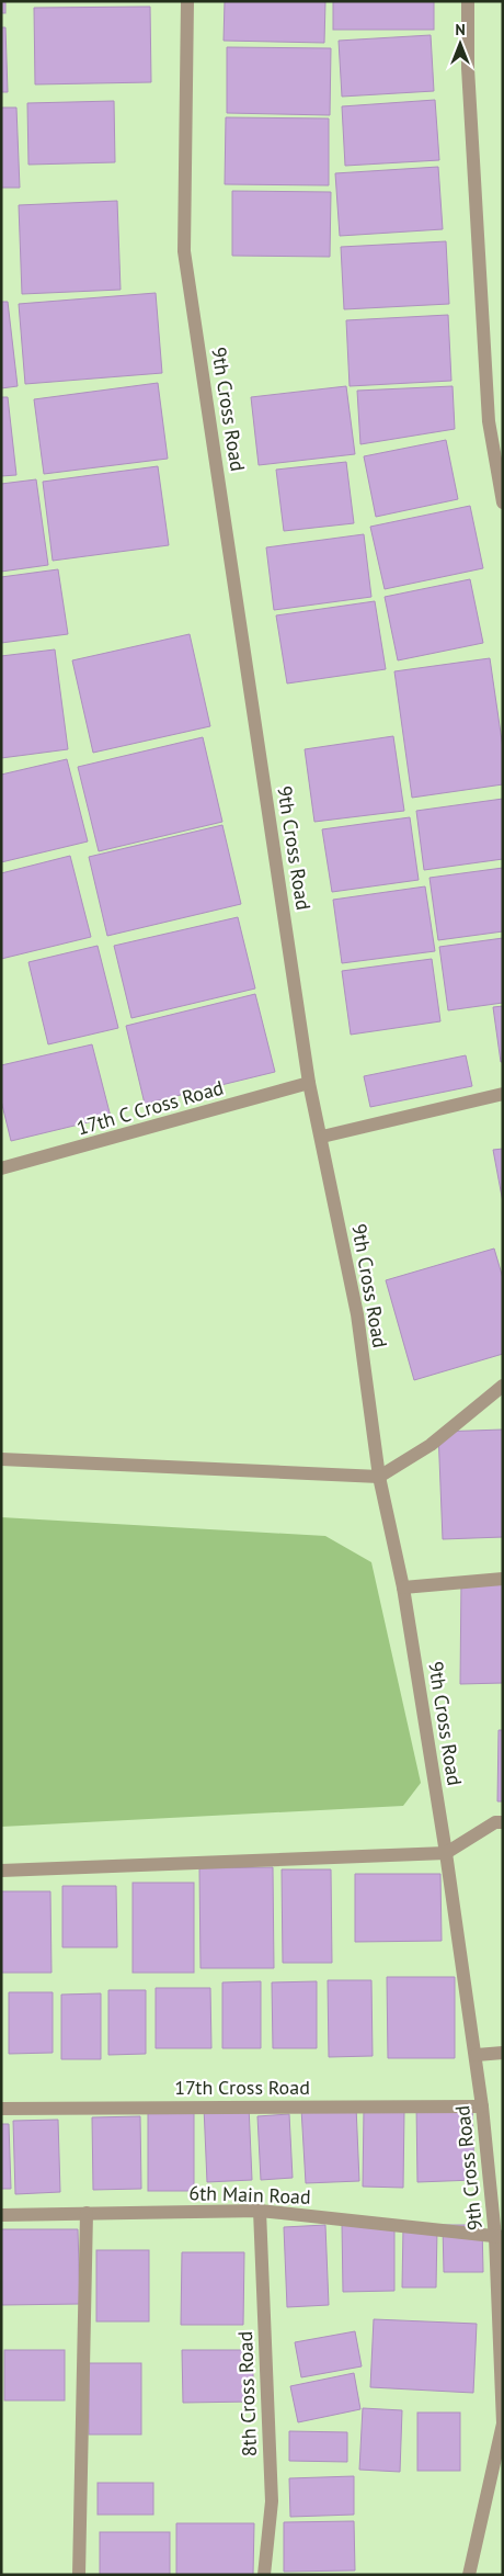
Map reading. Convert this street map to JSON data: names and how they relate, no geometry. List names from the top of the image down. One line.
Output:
{"streets":{"street":["9th Cross Road","17th C Cross Road","17th Cross Road","6th Main Road","8th Cross Road"]},"crossings":[["9th Cross Road","17th C Cross Road"],["9th Cross Road","17th Cross Road"],["9th Cross Road","6th Main Road"],["6th Main Road","8th Cross Road"]],"north":"top"}
